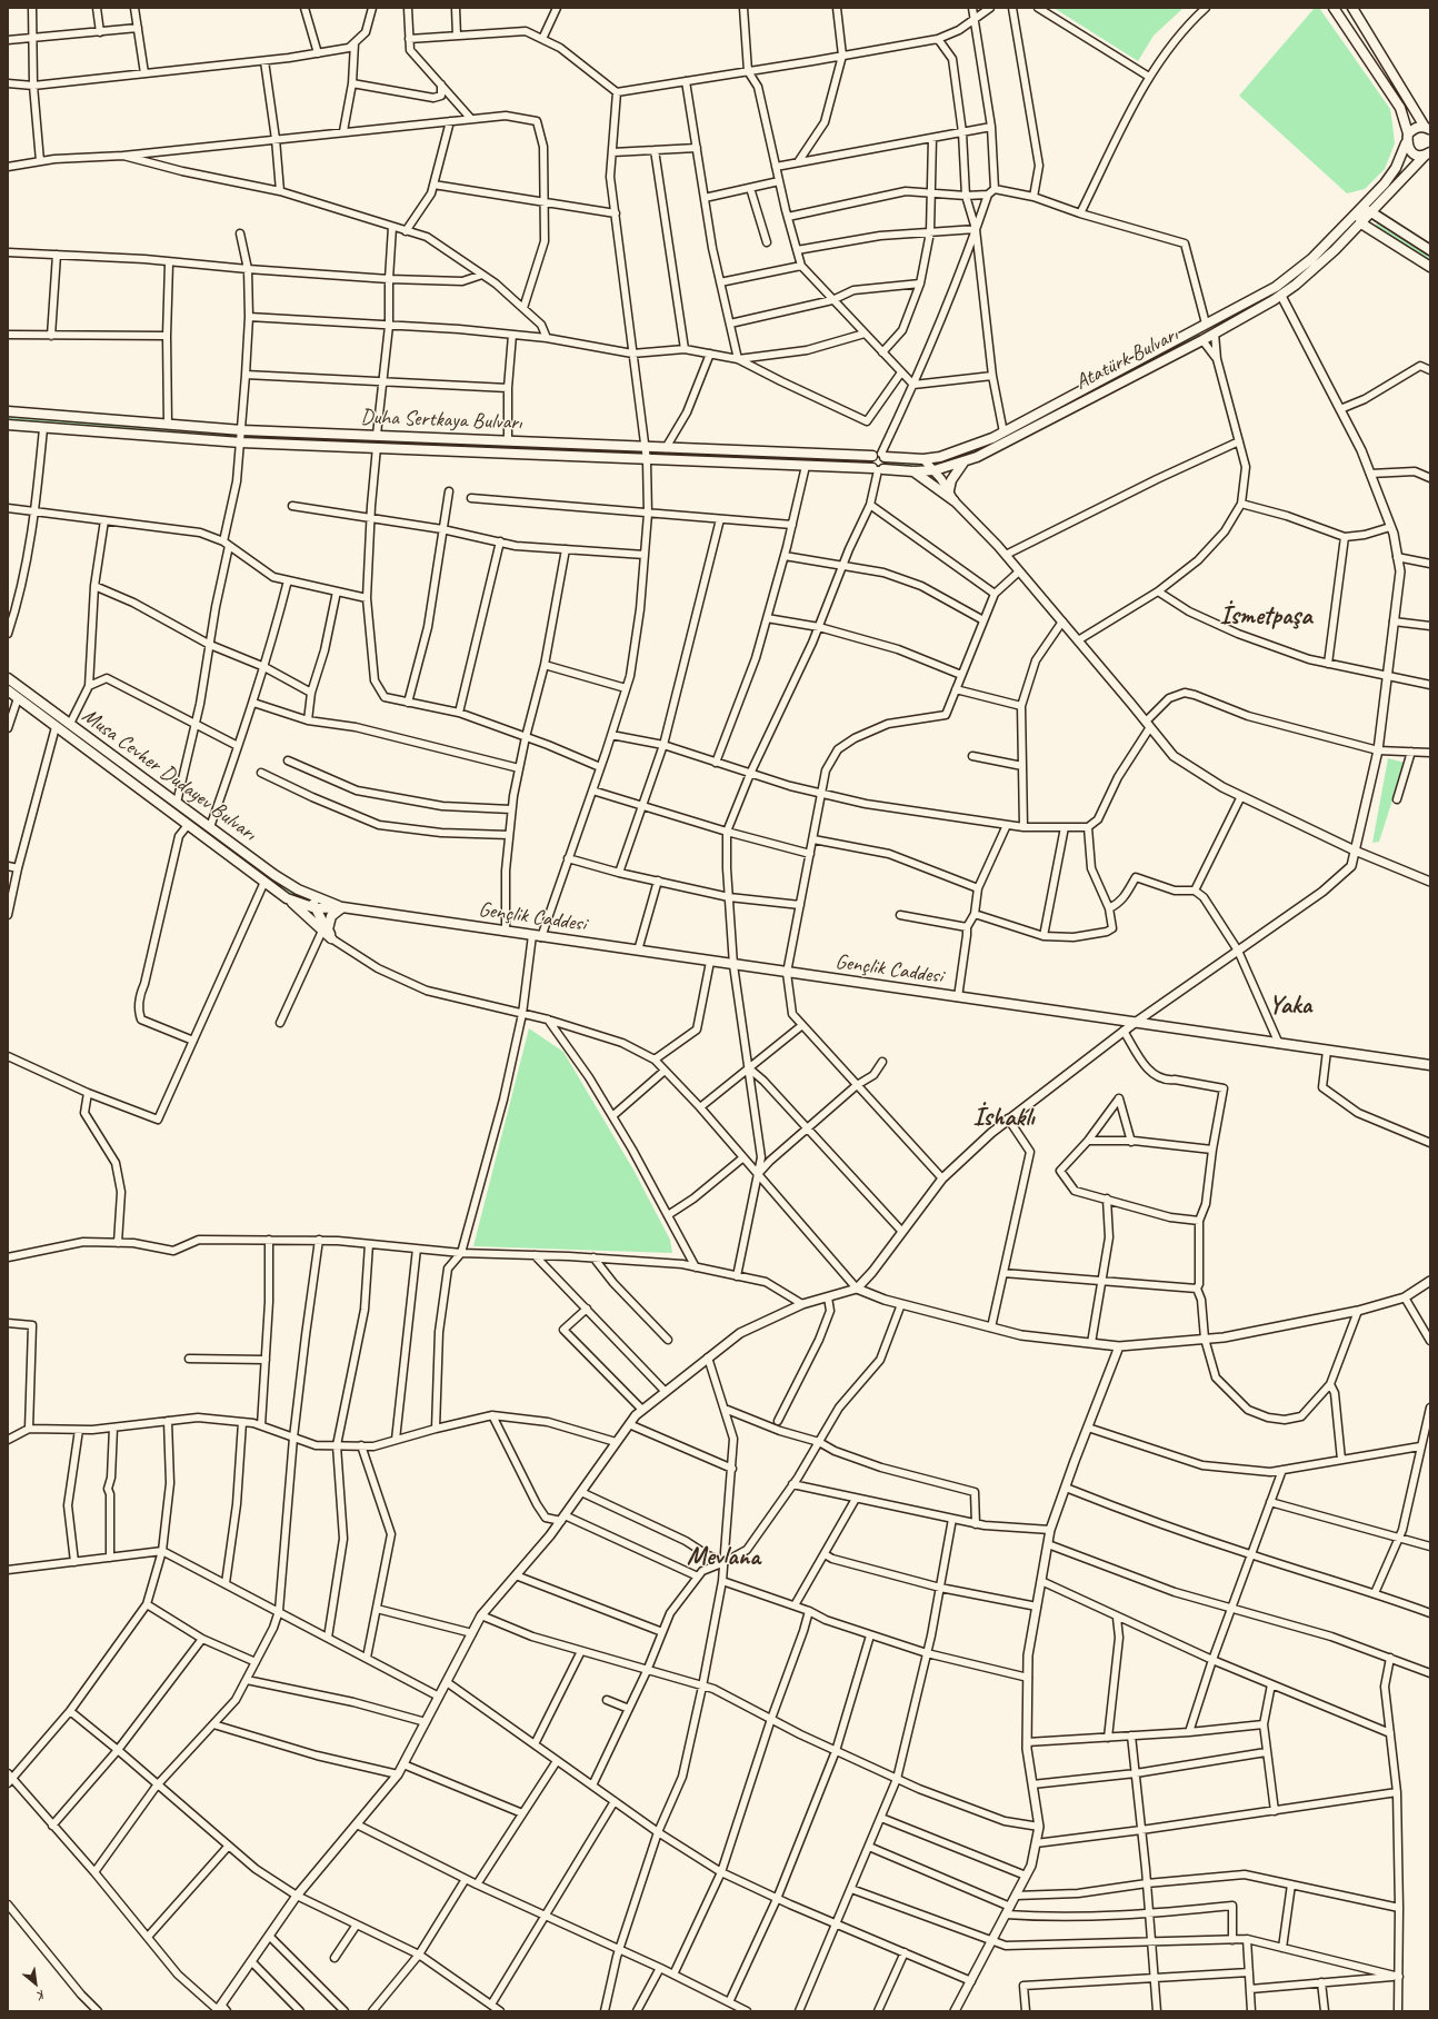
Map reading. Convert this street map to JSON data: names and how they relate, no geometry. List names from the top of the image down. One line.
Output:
{"streets":{"main road":["Atatürk Bulvarı","Duha Sertkaya Bulvarı","Musa Cevher Dudayev Bulvarı","Gençlik Caddesi"]},"crossings":[["Atatürk Bulvarı","Duha Sertkaya Bulvarı"],["Musa Cevher Dudayev Bulvarı","Gençlik Caddesi"]],"districts":["İsmetpaşa","Yaka","İshaklı","Mevlana"],"north":"bottom right"}
